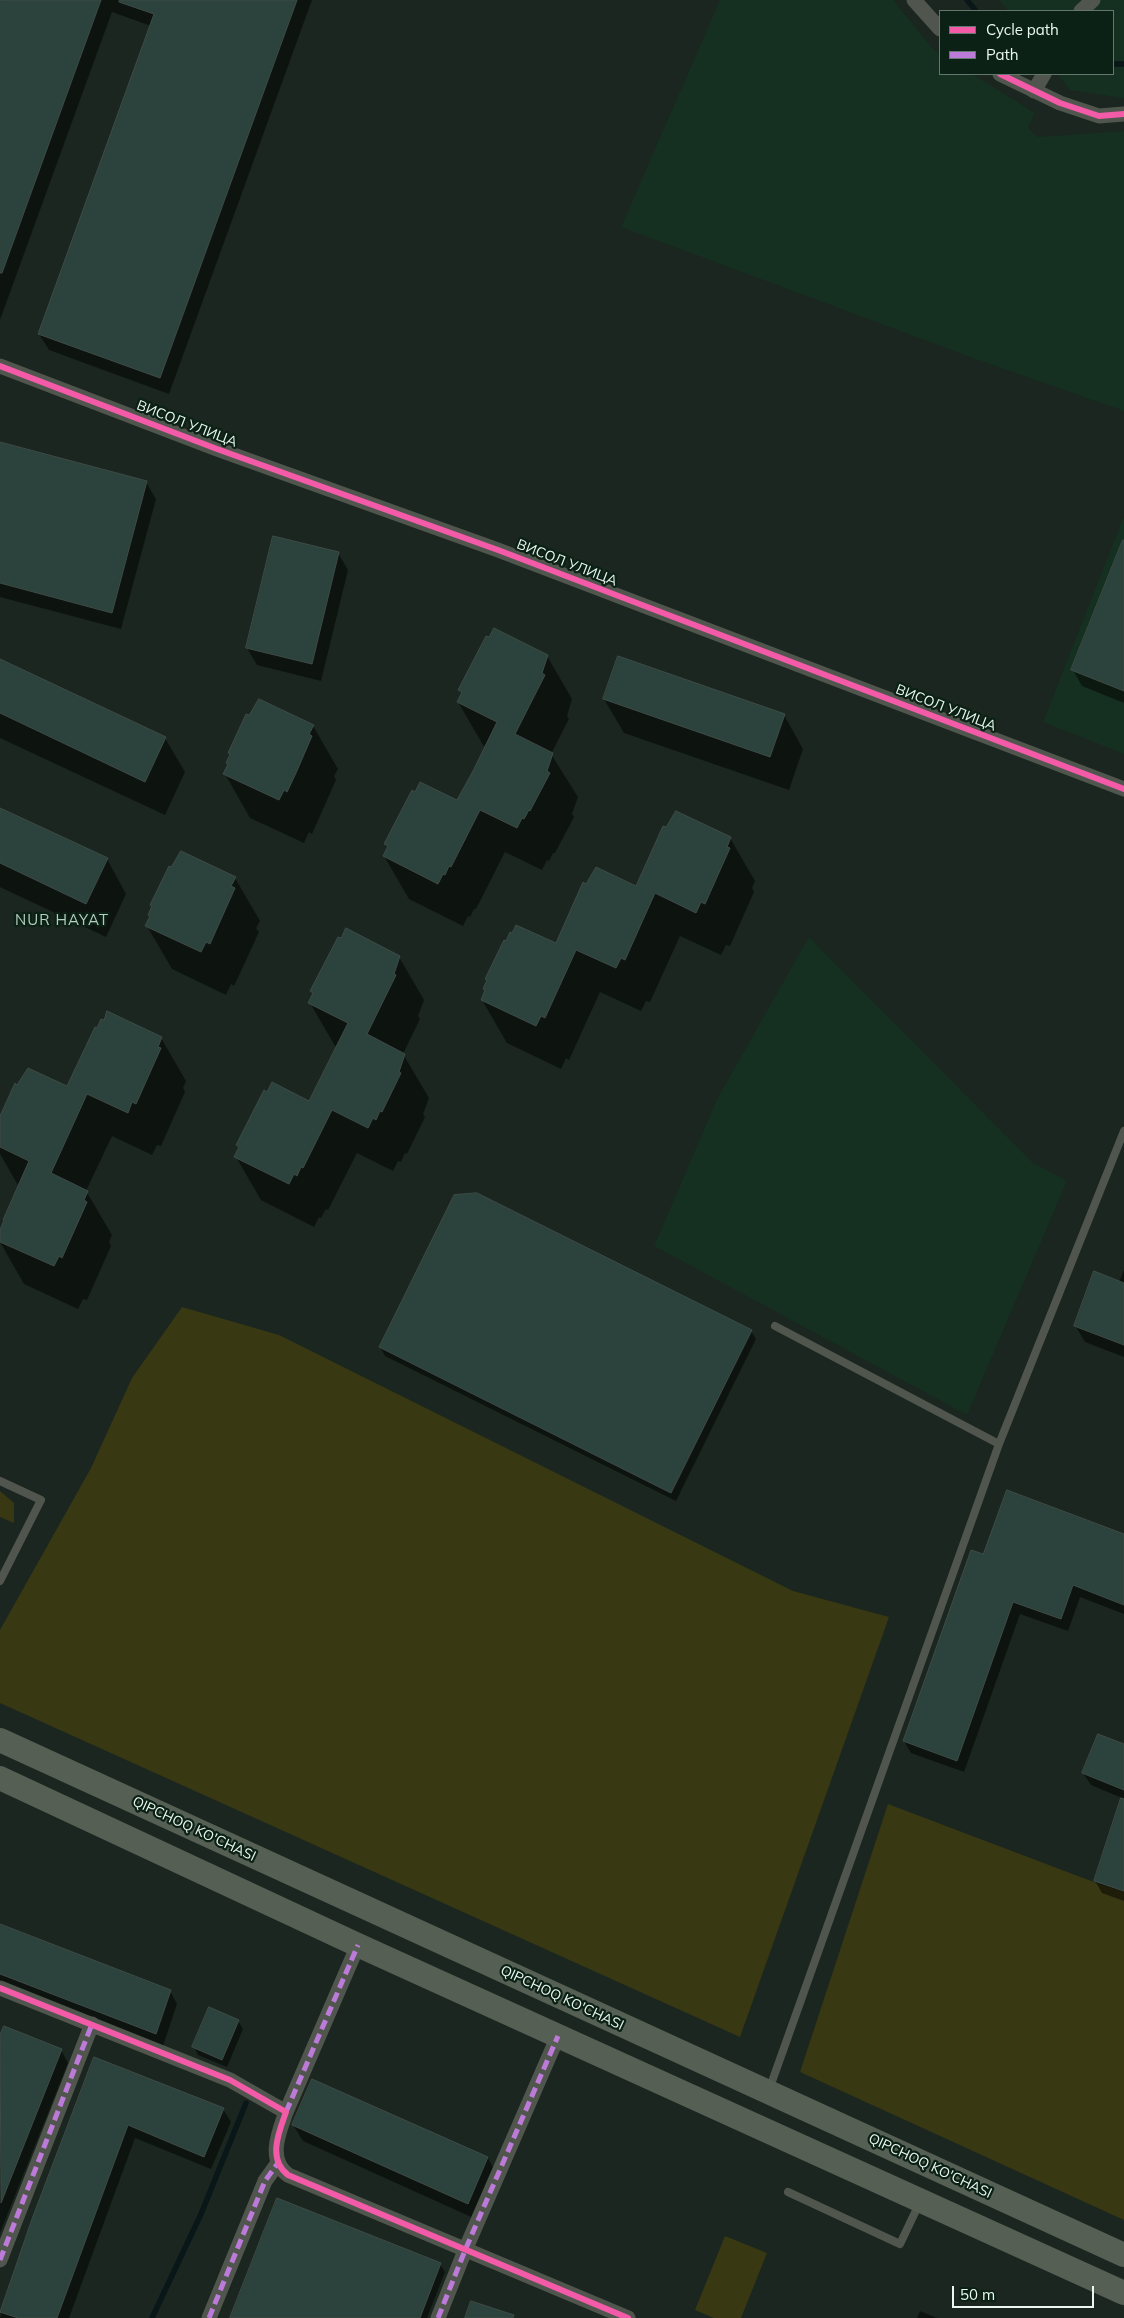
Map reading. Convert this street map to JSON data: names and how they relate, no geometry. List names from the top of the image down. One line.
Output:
{"streets":{"main road":["QIPCHOQ KO'CHASI"],"street":["ВИСОЛ УЛИЦА"]},"districts":["NUR HAYAT"],"legend":["Cycle path","Path"],"scale_bar":"50 m"}
